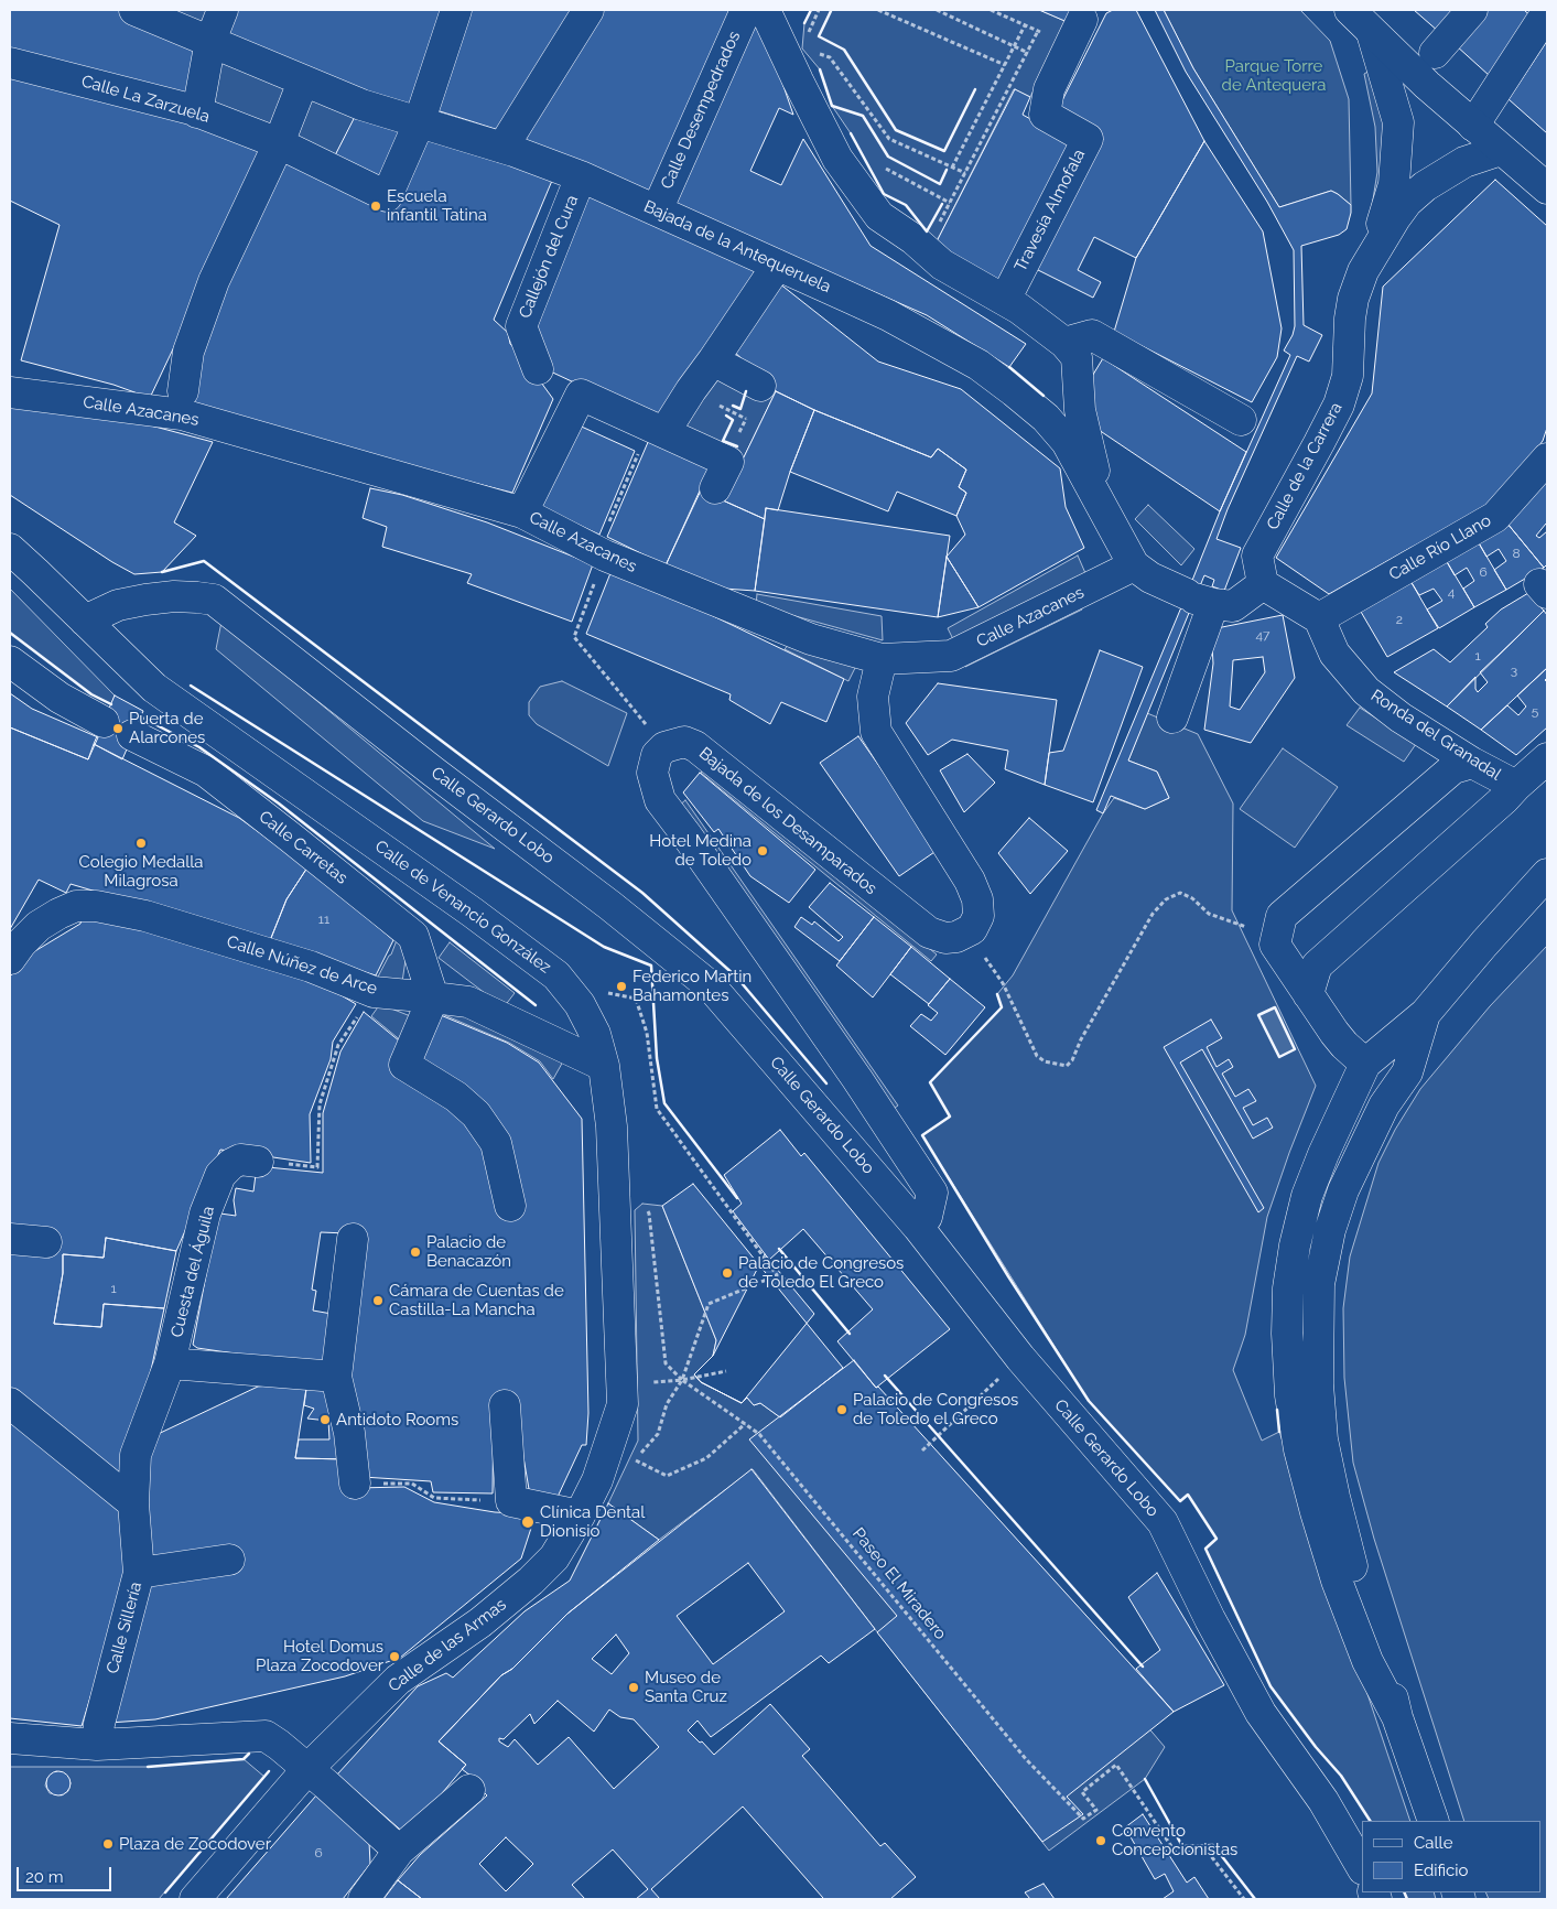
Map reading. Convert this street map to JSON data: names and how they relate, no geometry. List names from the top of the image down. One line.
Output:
{"streets":{"street":["Calle La Zarzuela","Calle Desempedrados","Travesía Almofala","Bajada de la Antequeruela","Callejón del Cura","Calle Azacanes","Calle de la Carrera","Calle Río Llano","Ronda del Granadal","Calle Gerardo Lobo","Bajada de los Desamparados","Calle Carretas","Calle de Venancio González","Calle Núñez de Arce","Cuesta del Águila","Calle Sillería","Calle de las Armas"],"path":["Paseo El Miradero"]},"crossings":[["Calle La Zarzuela","Bajada de la Antequeruela"],["Calle Desempedrados","Bajada de la Antequeruela"],["Bajada de la Antequeruela","Callejón del Cura"],["Calle Azacanes","Bajada de los Desamparados"],["Calle Río Llano","Ronda del Granadal"],["Calle Gerardo Lobo","Bajada de los Desamparados"],["Calle Gerardo Lobo","Calle de Venancio González"],["Calle Carretas","Calle Núñez de Arce"],["Calle de Venancio González","Calle Núñez de Arce"],["Calle de Venancio González","Calle de las Armas"],["Cuesta del Águila","Calle Sillería"]],"parks":["Parque Torre de Antequera"],"places":["Escuela infantil Tatina","Puerta de Alarcones","Colegio Medalla Milagrosa","Hotel Medina de Toledo","Federico Martin Bahamontes","Palacio de Benacazón","Palacio de Congresos de Toledo El Greco","Cámara de Cuentas de Castilla-La Mancha","Palacio de Congresos de Toledo el Greco","Antidoto Rooms","Clínica Dental Dionisio","Hotel Domus Plaza Zocodover","Museo de Santa Cruz","Convento Concepcionistas","Plaza de Zocodover"],"house_numbers":["8","6","4","2","47","1","3","5","11","1","6"],"legend":["Calle","Edificio"],"scale_bar":"20 m"}
